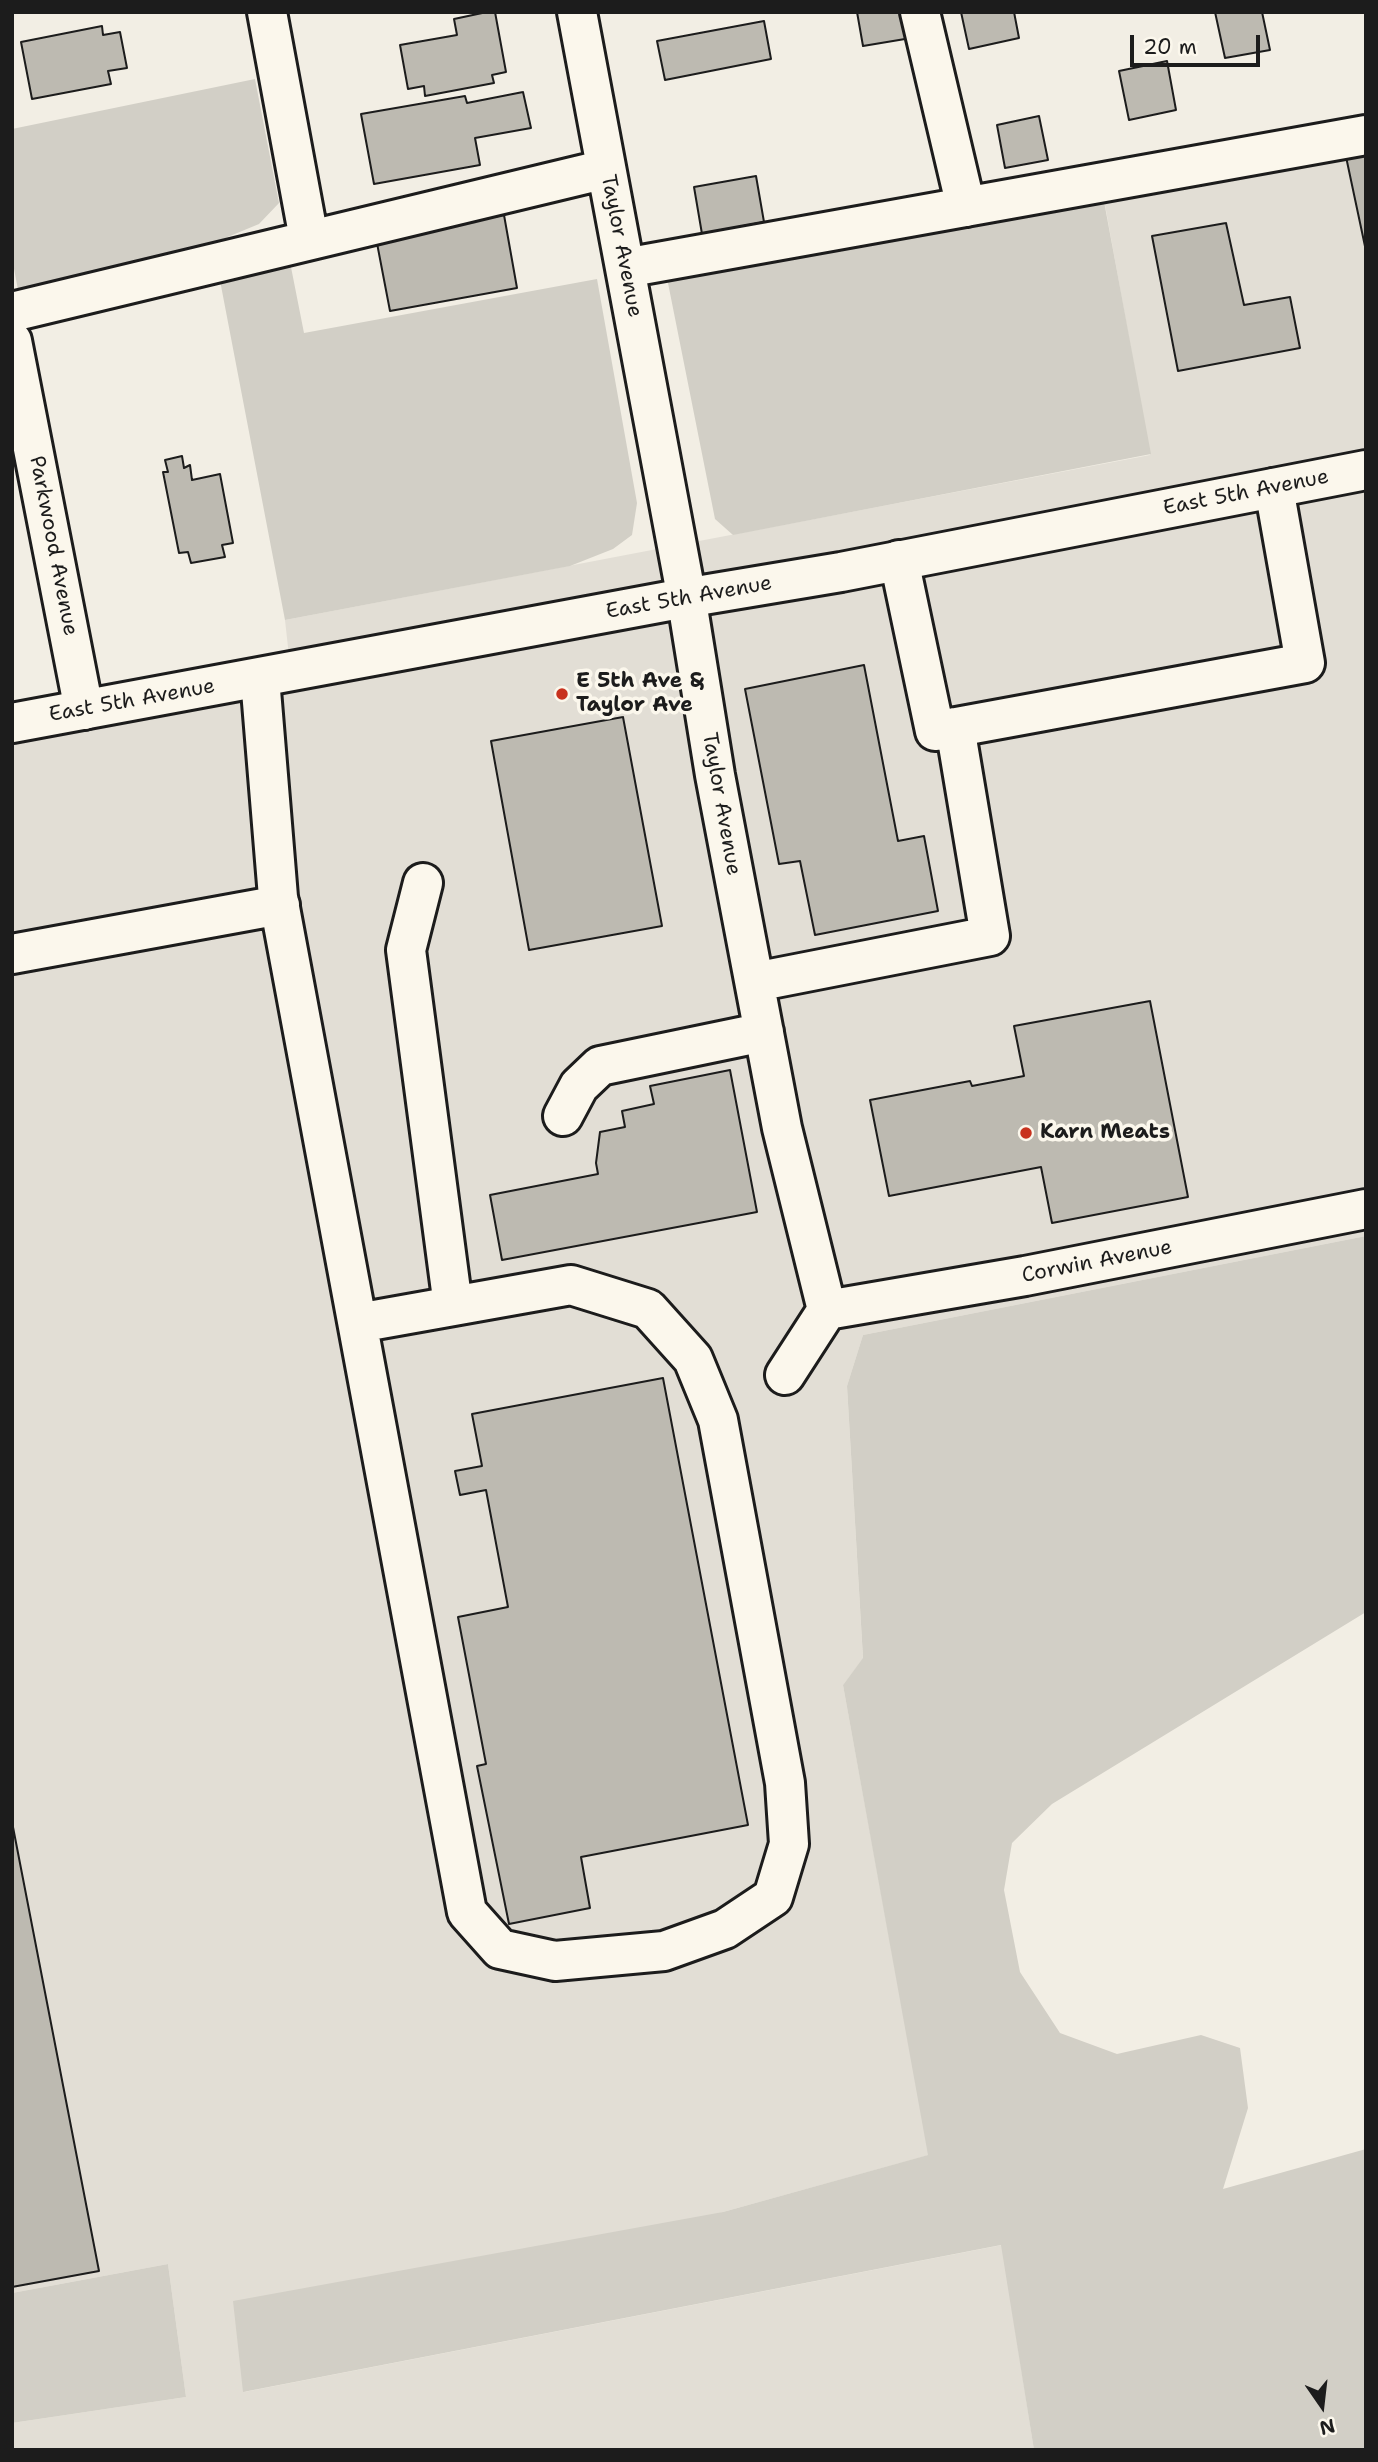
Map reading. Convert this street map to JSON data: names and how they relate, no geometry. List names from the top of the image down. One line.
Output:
{"streets":{"street":["Taylor Avenue","East 5th Avenue","Parkwood Avenue","Corwin Avenue"]},"crossings":[["Taylor Avenue","East 5th Avenue"],["Taylor Avenue","Corwin Avenue"],["East 5th Avenue","Parkwood Avenue"]],"places":["E 5th Ave & Taylor Ave","Karn Meats"],"scale_bar":"20 m","north":"bottom"}
